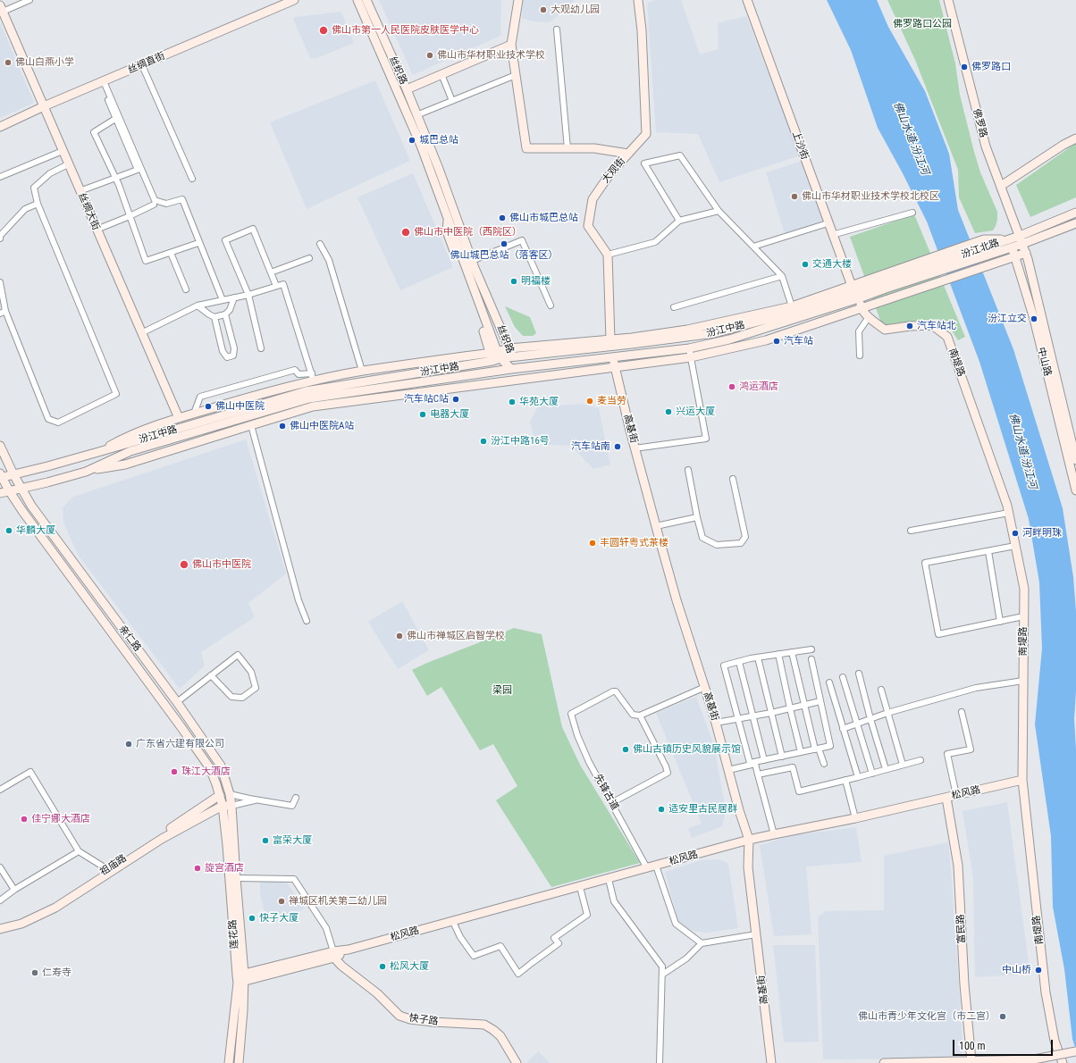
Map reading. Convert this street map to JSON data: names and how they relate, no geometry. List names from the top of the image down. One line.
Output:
{"streets":{"main road":["丝绸直街","丝织路","佛罗路","上沙街","大观街","丝绸大街","汾江北路","汾江中路","中山路","南堤路","高基街","亲仁路","松风路","祖庙路","富民路","莲花路","快子路"],"street":["先锋古道"]},"crossings":[["丝绸直街","丝绸大街"],["丝织路","汾江中路"],["佛罗路","汾江北路"],["佛罗路","中山路"],["上沙街","汾江中路"],["汾江北路","汾江中路"],["汾江北路","中山路"],["汾江中路","南堤路"],["汾江中路","高基街"],["汾江中路","亲仁路"],["南堤路","松风路"],["高基街","松风路"],["亲仁路","祖庙路"],["亲仁路","莲花路"],["先锋古道","松风路"],["松风路","富民路"],["松风路","快子路"],["祖庙路","莲花路"]],"water":["佛山水道-汾江河"],"parks":["佛罗路口公园","梁园"],"places":["大观幼儿园","佛山市第一人民医院皮肤医学中心","佛山市华材职业技术学校","佛山白燕小学","佛罗路口","城巴总站","佛山市华材职业技术学校北校区","佛山市城巴总站","佛山市中医院（西院区）","佛山城巴总站（落客区）","交通大楼","明福楼","汾江立交","汽车站北","汽车站","鸿运酒店","汽车站C站","麦当劳","华苑大厦","佛山中医院","兴运大厦","电器大厦","佛山中医院A站","汾江中路16号","汽车站南","华麟大厦","河畔明珠","丰圆轩粤式茶楼","佛山市中医院","佛山市禅城区启智学校","广东省六建有限公司","佛山古镇历史风貌展示馆","珠江大酒店","适安里古民居群","佳宁娜大酒店","富荣大厦","旋宫酒店","禅城区机关第二幼儿园","快子大厦","松风大厦","中山桥","仁寿寺","佛山市青少年文化宫（市二宫）"],"scale_bar":"100 m"}
